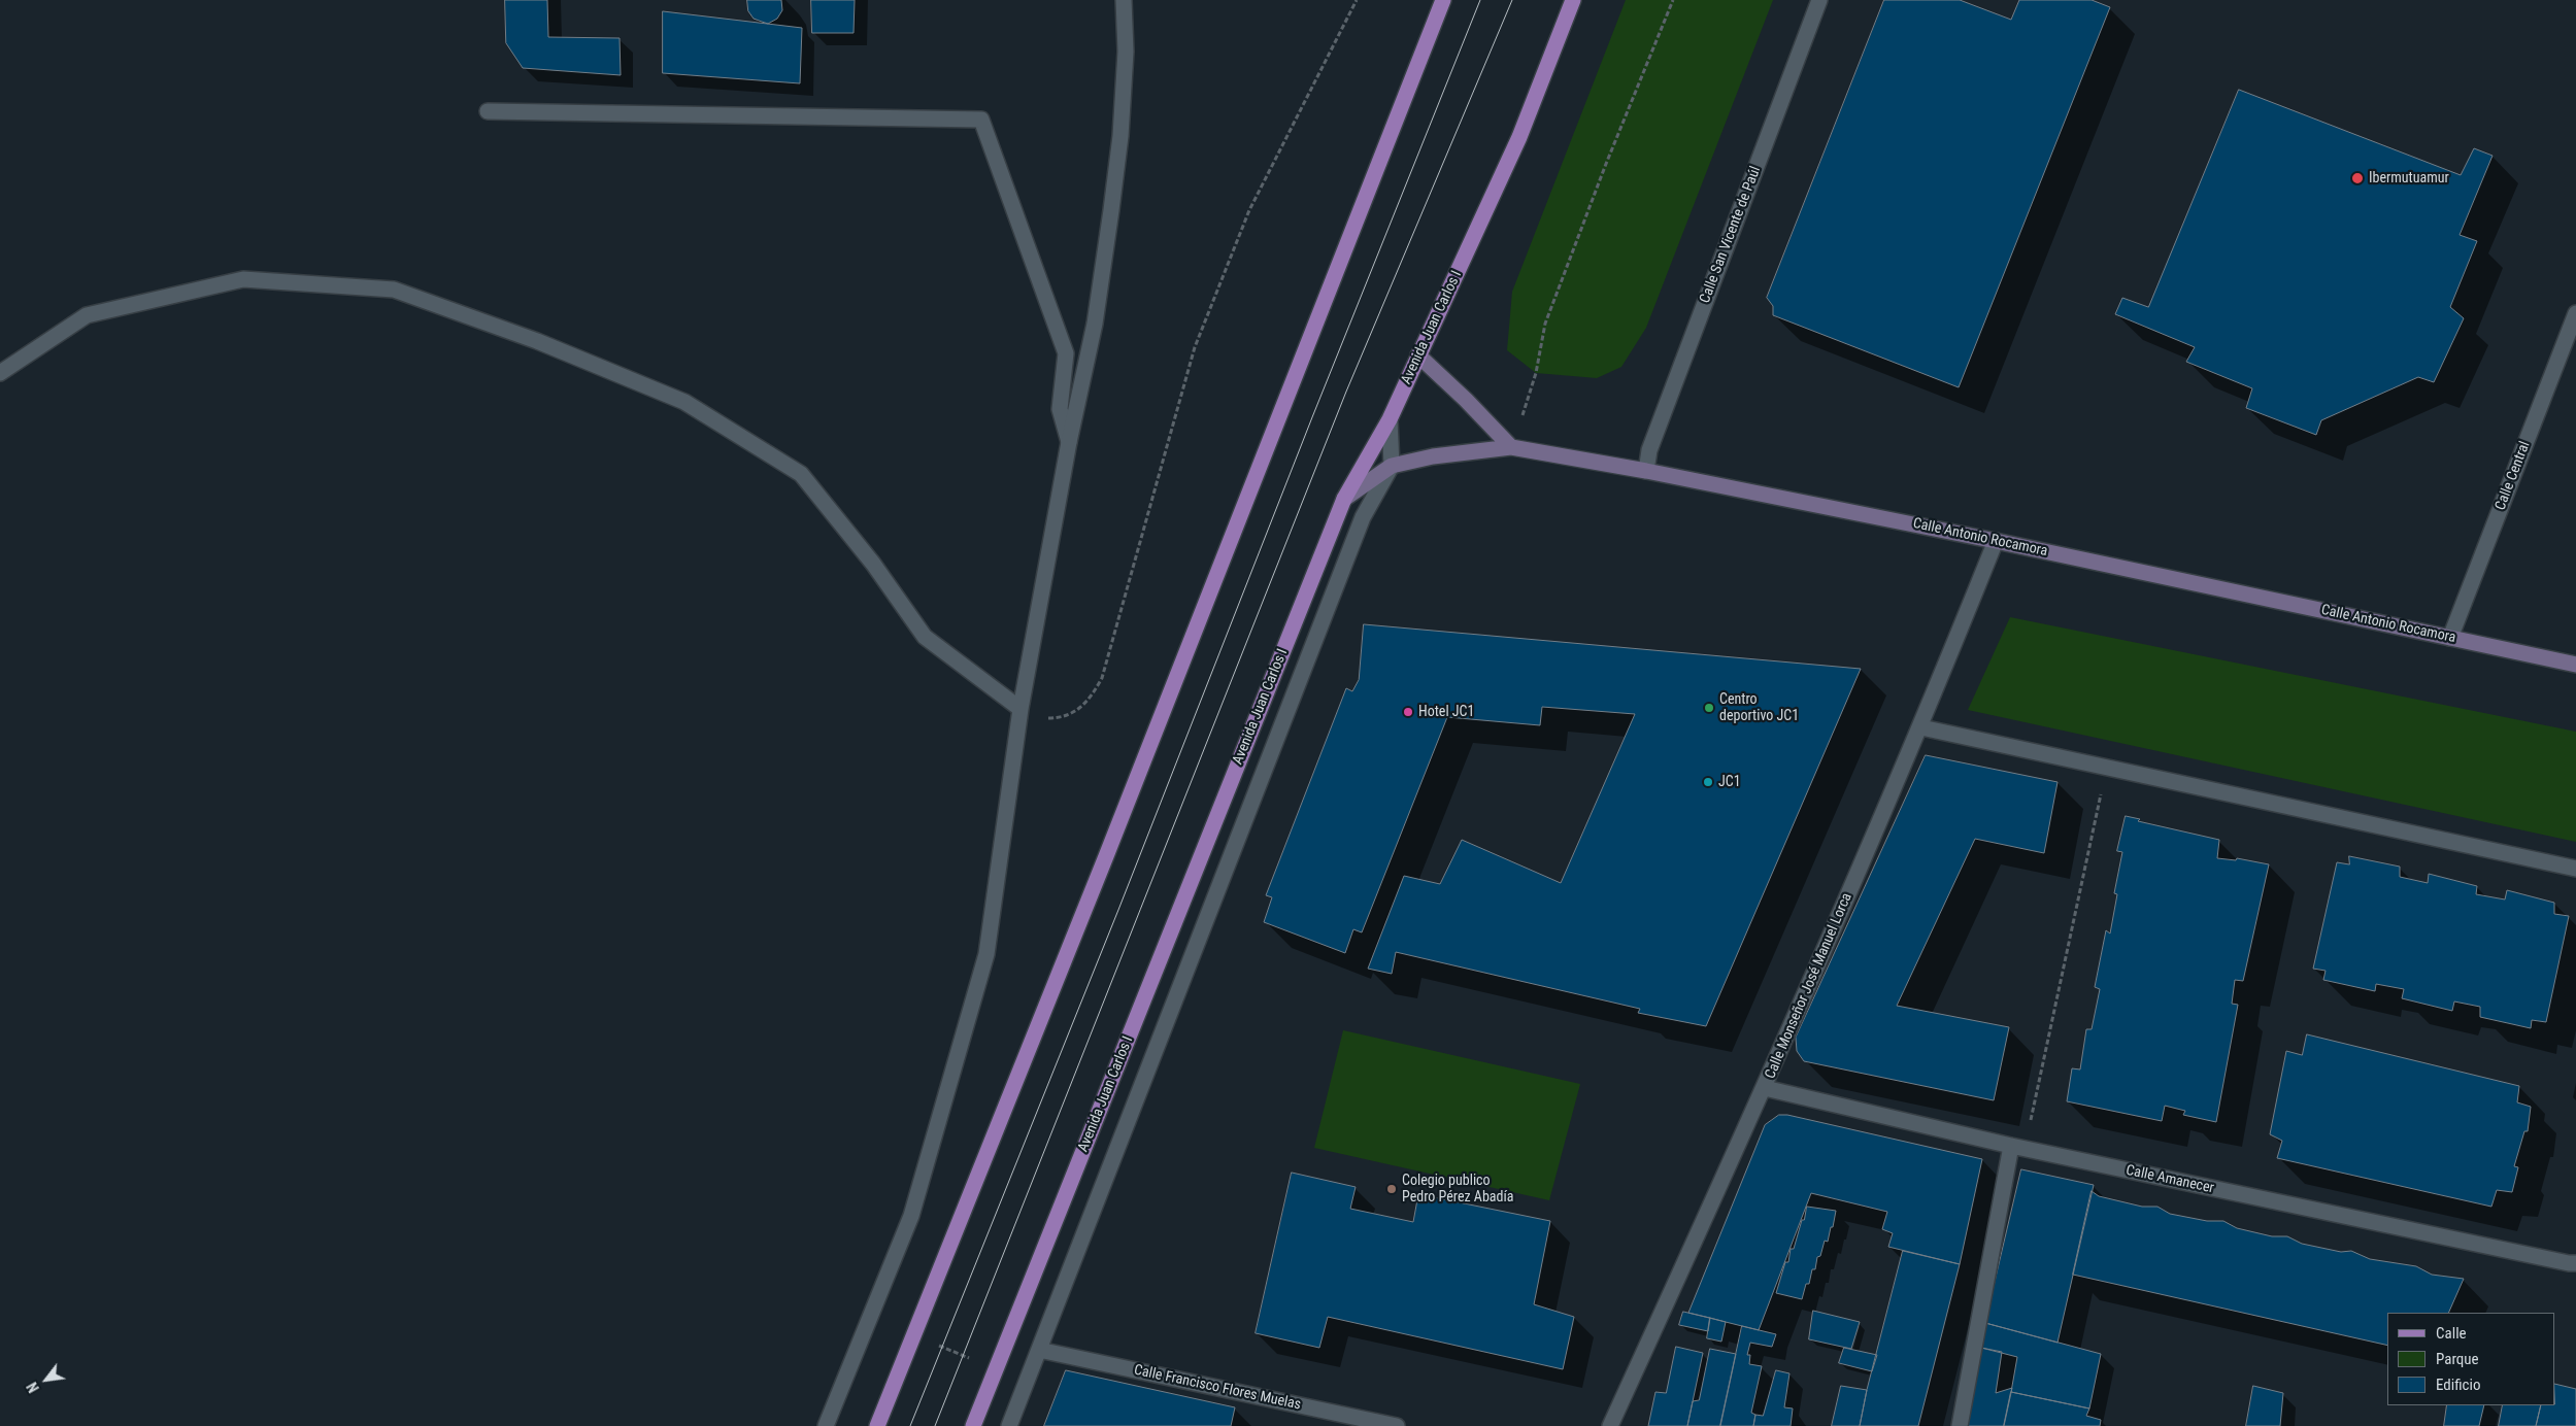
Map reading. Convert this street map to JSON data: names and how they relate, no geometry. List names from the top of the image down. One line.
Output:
{"streets":{"main road":["Avenida Juan Carlos I"],"street":["Calle San Vicente de Paúl","Calle Central","Calle Antonio Rocamora","Calle Monseñor José Manuel Lorca","Calle Amanecer","Calle Francisco Flores Muelas"]},"crossings":[["Calle San Vicente de Paúl","Calle Antonio Rocamora"],["Calle Central","Calle Antonio Rocamora"],["Calle Antonio Rocamora","Calle Monseñor José Manuel Lorca"],["Calle Monseñor José Manuel Lorca","Calle Amanecer"]],"places":["Ibermutuamur","Centro deportivo JC1","Hotel JC1","JC1","Colegio publico Pedro Pérez Abadía"],"legend":["Calle","Parque","Edificio"],"north":"bottom left"}
